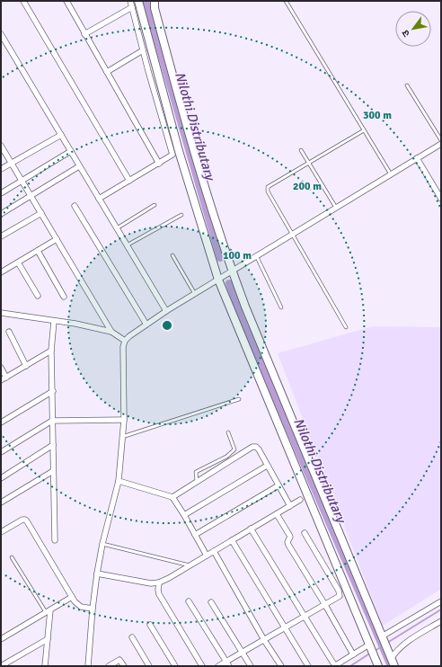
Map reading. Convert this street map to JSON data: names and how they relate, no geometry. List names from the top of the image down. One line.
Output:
{"water":["Nilothi Distributary"],"north":"bottom left","rings":["300 m","200 m","100 m"]}
